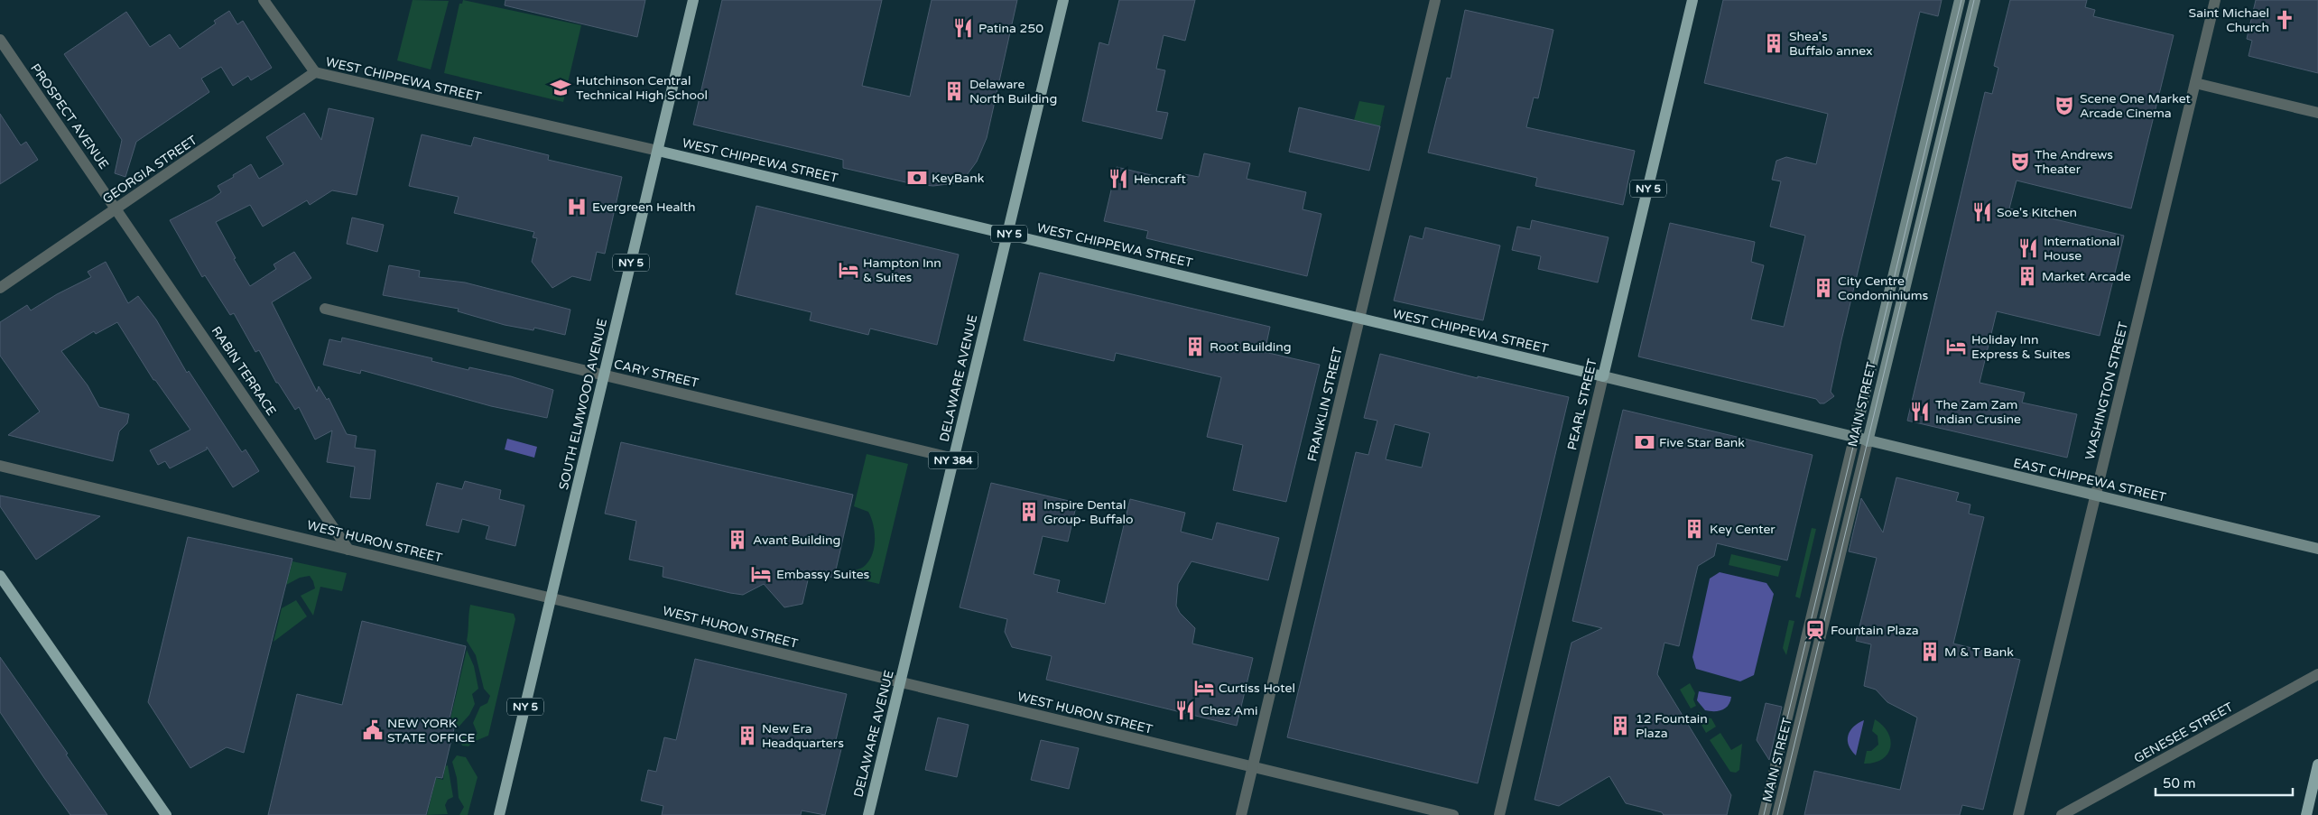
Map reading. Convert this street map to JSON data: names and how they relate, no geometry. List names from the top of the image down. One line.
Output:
{"streets":{"main road":["WEST CHIPPEWA STREET","NY 5","DELAWARE AVENUE","SOUTH ELMWOOD AVENUE","PEARL STREET","MAIN STREET","NY 384","EAST CHIPPEWA STREET"],"street":["PROSPECT AVENUE","GEORGIA STREET","RABIN TERRACE","CARY STREET","WASHINGTON STREET","FRANKLIN STREET","WEST HURON STREET","GENESEE STREET"]},"crossings":[["WEST CHIPPEWA STREET","GEORGIA STREET"],["WEST CHIPPEWA STREET","DELAWARE AVENUE"],["WEST CHIPPEWA STREET","SOUTH ELMWOOD AVENUE"],["WEST CHIPPEWA STREET","FRANKLIN STREET"],["WEST CHIPPEWA STREET","PEARL STREET"],["WEST CHIPPEWA STREET","MAIN STREET"],["WEST CHIPPEWA STREET","EAST CHIPPEWA STREET"],["PROSPECT AVENUE","GEORGIA STREET"],["PROSPECT AVENUE","RABIN TERRACE"],["GEORGIA STREET","RABIN TERRACE"],["RABIN TERRACE","WEST HURON STREET"],["CARY STREET","DELAWARE AVENUE"],["CARY STREET","SOUTH ELMWOOD AVENUE"],["DELAWARE AVENUE","WEST HURON STREET"],["WASHINGTON STREET","EAST CHIPPEWA STREET"],["SOUTH ELMWOOD AVENUE","WEST HURON STREET"],["FRANKLIN STREET","WEST HURON STREET"],["MAIN STREET","EAST CHIPPEWA STREET"]],"places":{"church":["Saint Michael Church"],"restaurant":["Patina 250","Hencraft","Soe's Kitchen","International House","The Zam Zam Indian Crusine","Chez Ami"],"building":["Shea's Buffalo annex","Delaware North Building","Market Arcade","City Centre Condominiums","Root Building","Inspire Dental Group- Buffalo","Key Center","Avant Building","M & T Bank","12 Fountain Plaza","New Era Headquarters"],"school or university":["Hutchinson Central Technical High School"],"theatre":["Scene One Market Arcade Cinema","The Andrews Theater"],"bank":["KeyBank","Five Star Bank"],"hospital":["Evergreen Health"],"hotel":["Hampton Inn & Suites","Holiday Inn Express & Suites","Embassy Suites","Curtiss Hotel"],"station":["Fountain Plaza"],"public building":["NEW YORK STATE OFFICE"]},"scale_bar":"50 m"}
